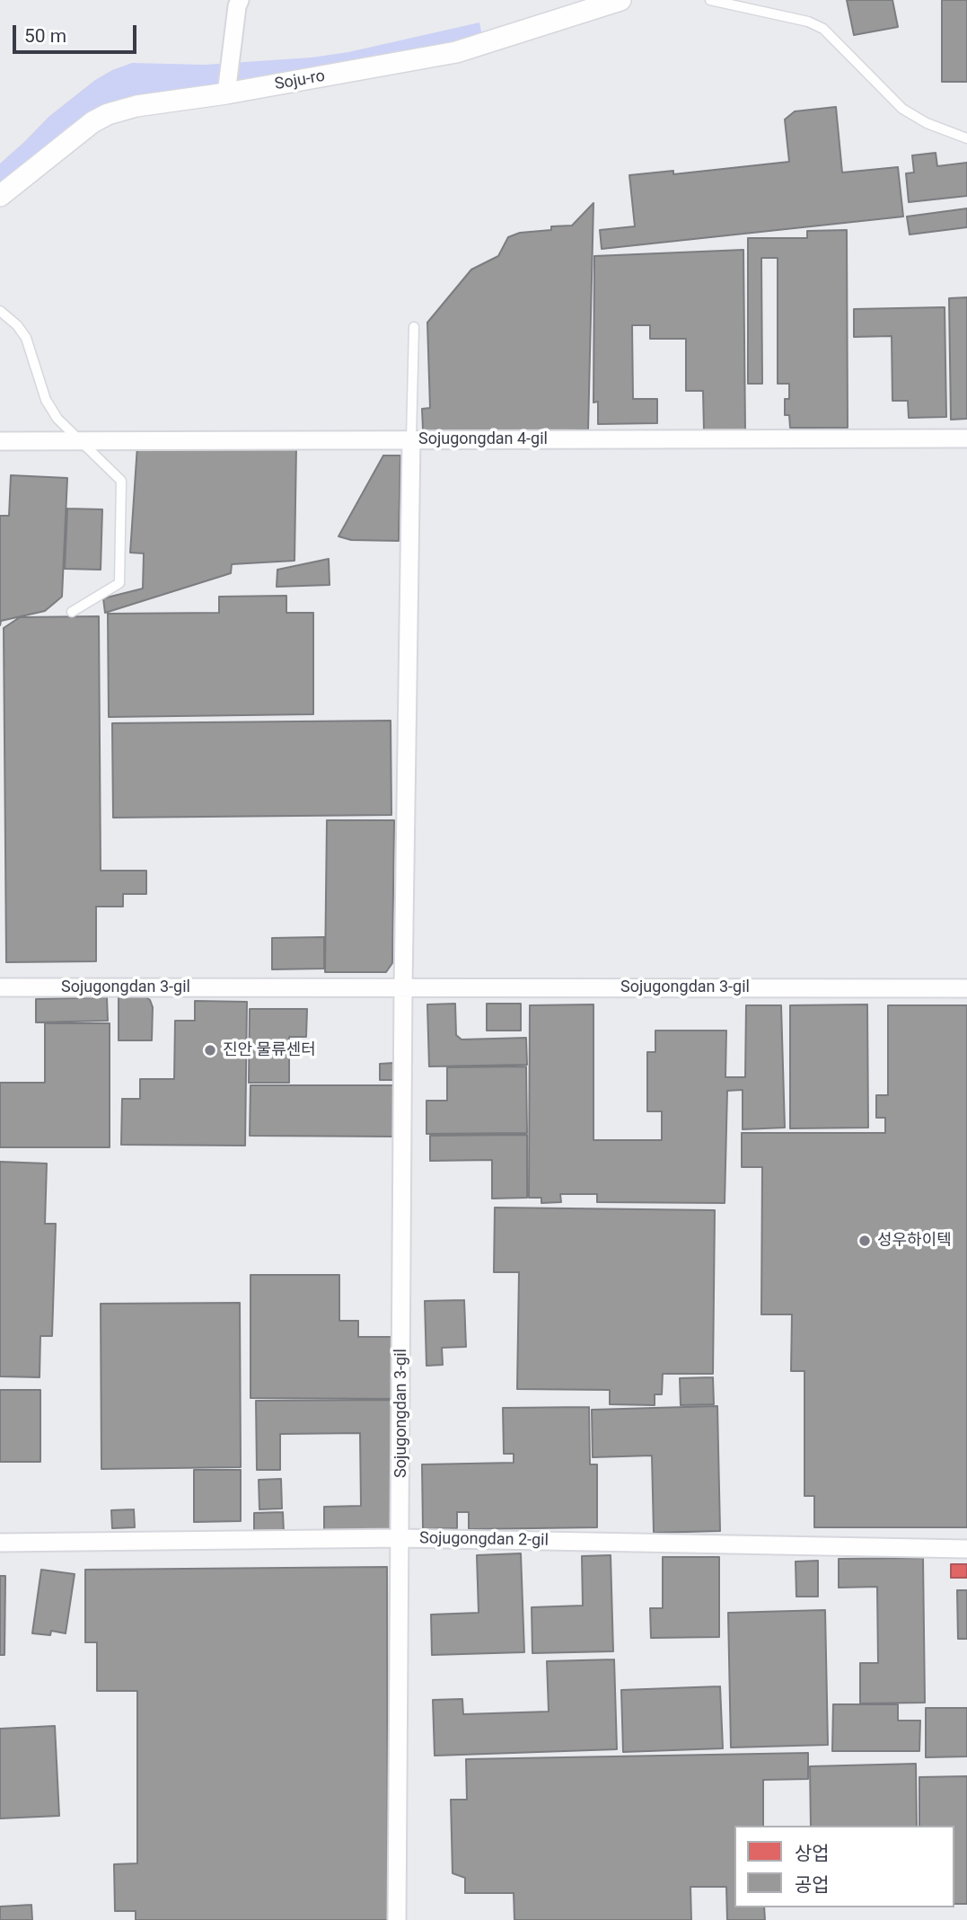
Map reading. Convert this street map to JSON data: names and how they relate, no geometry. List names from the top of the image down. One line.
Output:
{"streets":{"street":["Soju-ro","Sojugongdan 4-gil","Sojugongdan 3-gil","Sojugongdan 2-gil"]},"crossings":[["Sojugongdan 3-gil","Sojugongdan 2-gil"]],"places":["진안 물류센터","성우하이텍"],"legend":["상업","공업"],"scale_bar":"50 m"}
